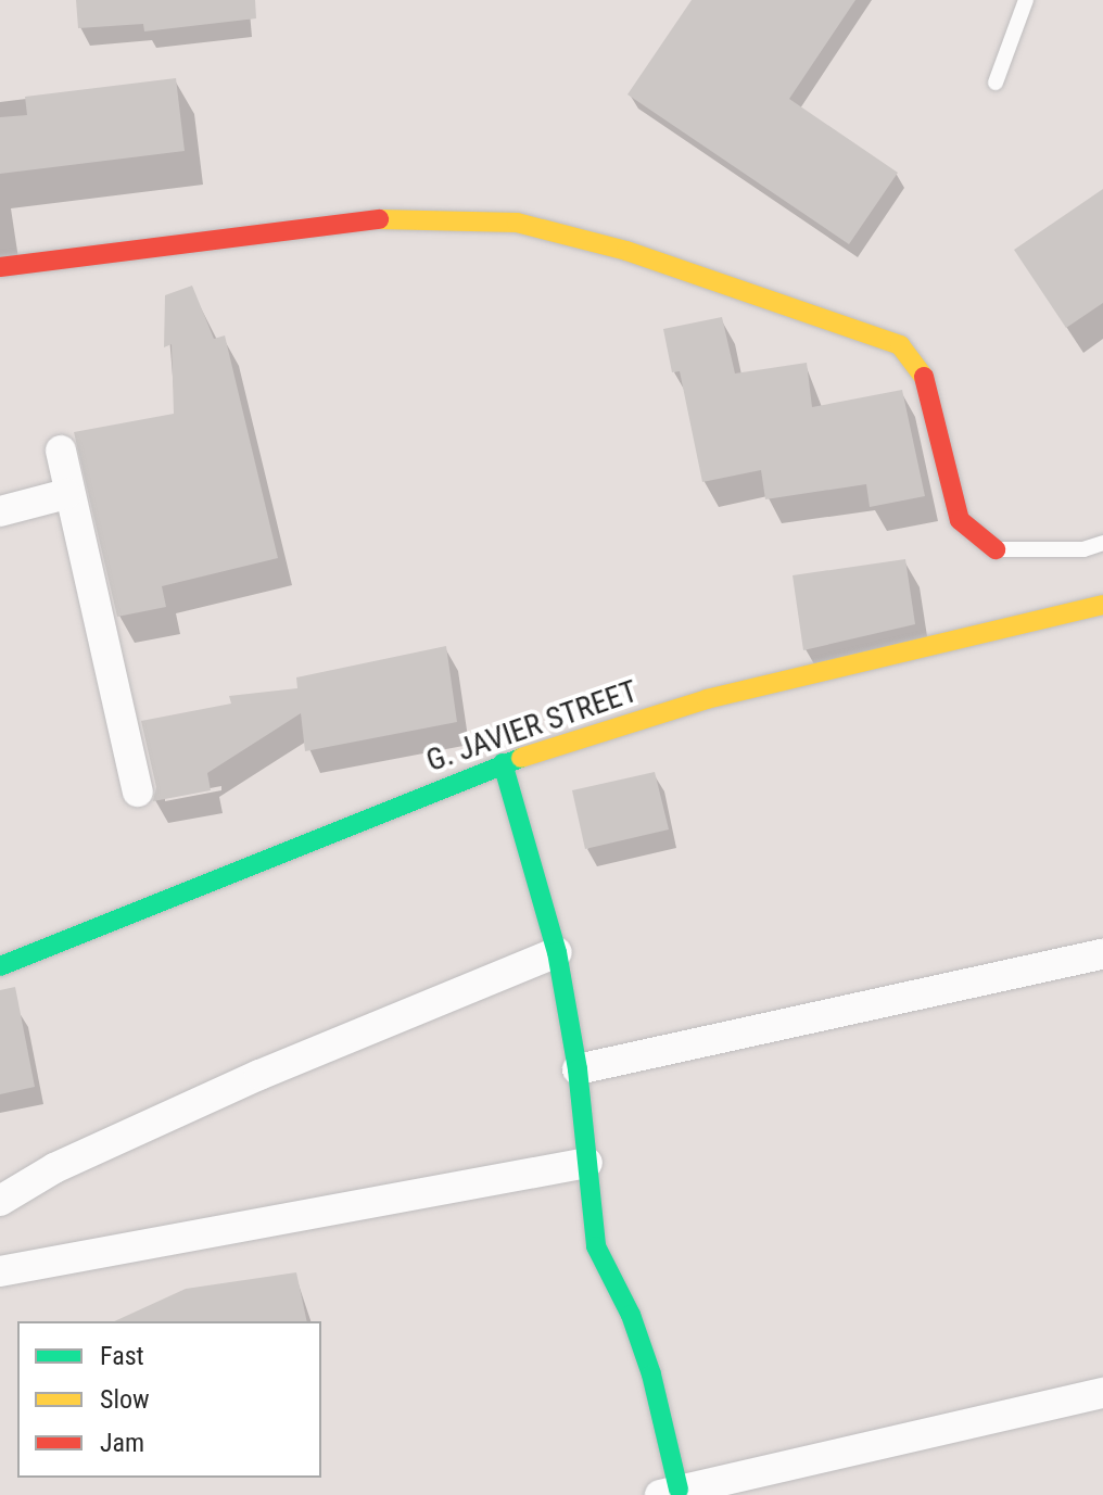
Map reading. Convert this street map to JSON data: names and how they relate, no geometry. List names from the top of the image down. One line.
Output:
{"streets":{"street":["G. JAVIER STREET"]},"legend":["Fast","Slow","Jam"]}
